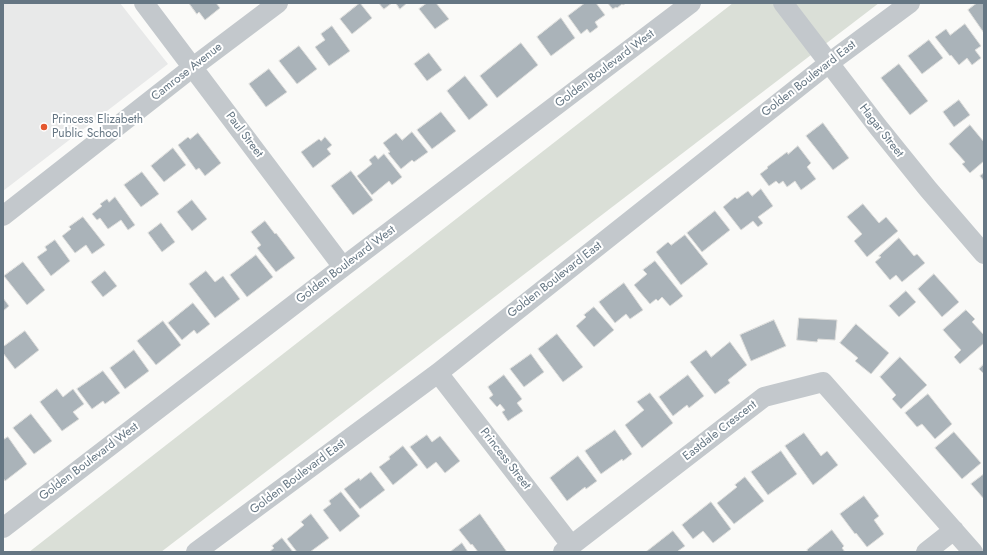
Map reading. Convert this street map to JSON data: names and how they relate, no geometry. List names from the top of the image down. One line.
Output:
{"streets":{"street":["Golden Boulevard West","Camrose Avenue","Golden Boulevard East","Hagar Street","Paul Street","Eastdale Crescent","Princess Street"]},"crossings":[["Golden Boulevard West","Paul Street"],["Camrose Avenue","Paul Street"],["Golden Boulevard East","Hagar Street"],["Golden Boulevard East","Princess Street"],["Eastdale Crescent","Princess Street"]],"places":["Princess Elizabeth Public School"]}
